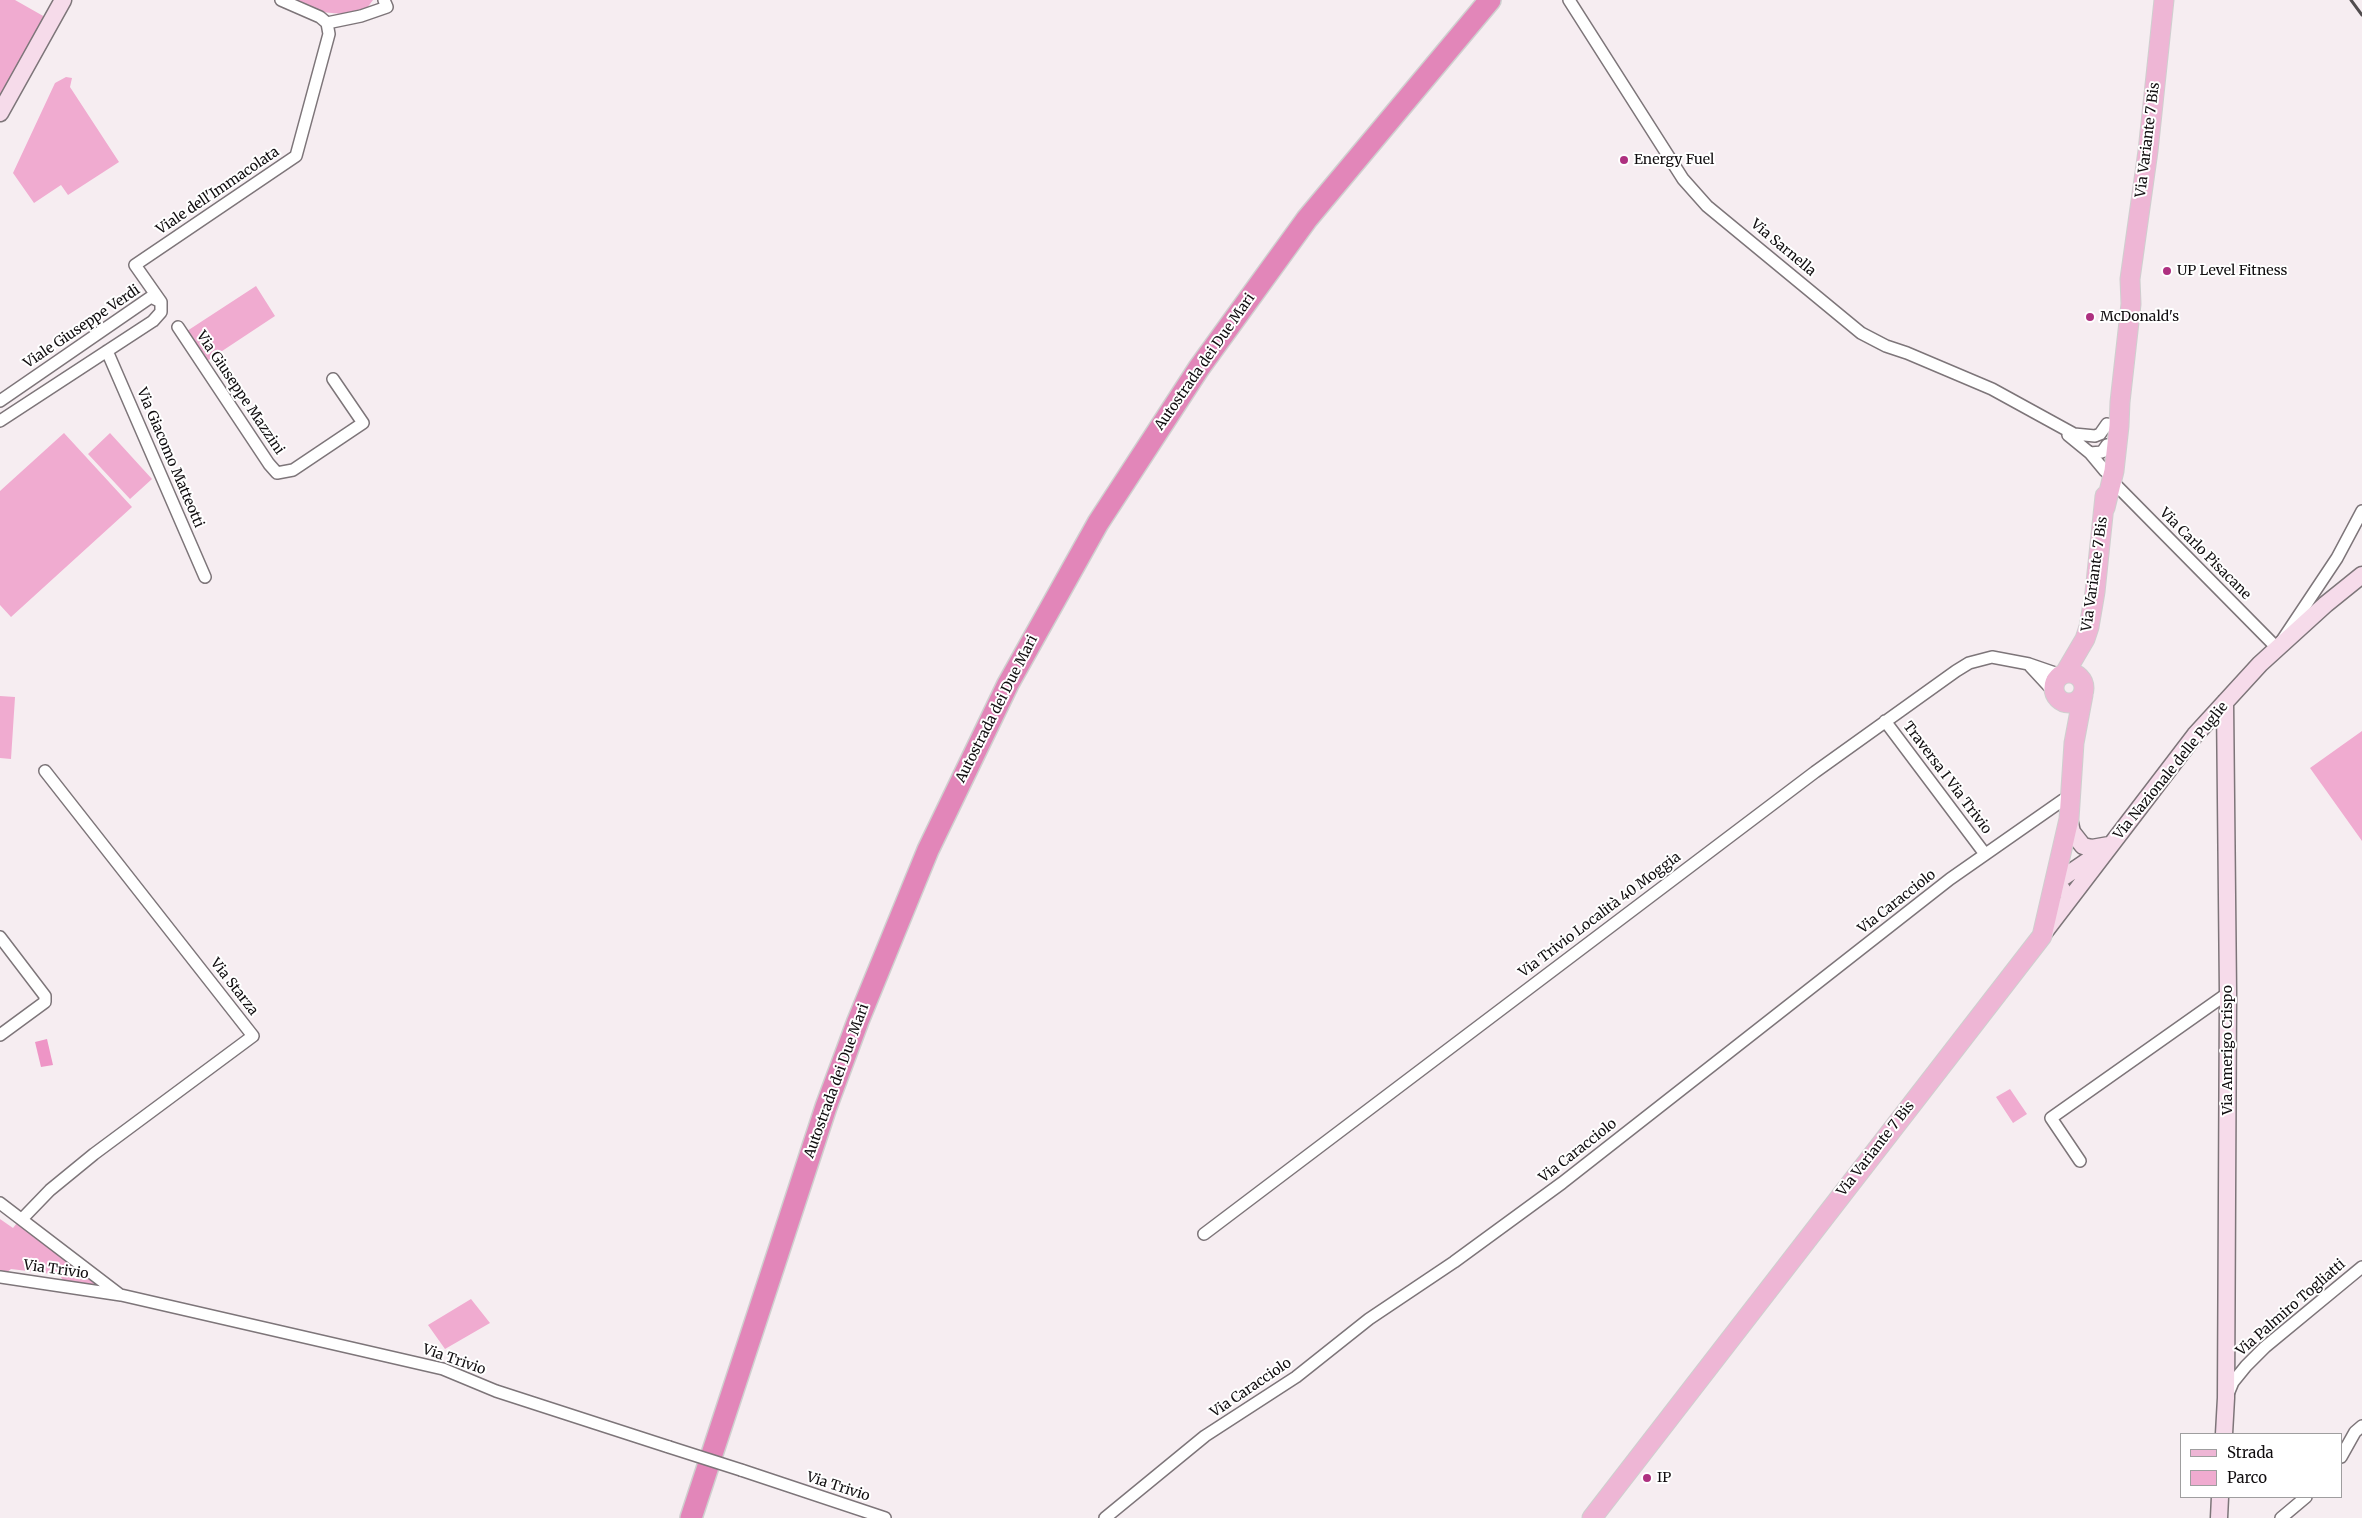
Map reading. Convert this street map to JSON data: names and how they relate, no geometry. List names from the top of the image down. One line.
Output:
{"streets":{"highway":["Autostrada dei Due Mari"],"main road":["Via Variante 7 Bis"],"street":["Viale dell'Immacolata","Via Sarnella","Viale Giuseppe Verdi","Via Giuseppe Mazzini","Via Giacomo Matteotti","Via Carlo Pisacane","Via Nazionale delle Puglie","Traversa I Via Trivio","Via Caracciolo","Via Trivio Località 40 Moggia","Via Starza","Via Amerigo Crispo","Via Trivio","Via Palmiro Togliatti"]},"crossings":[["Via Variante 7 Bis","Via Carlo Pisacane"],["Via Variante 7 Bis","Via Nazionale delle Puglie"],["Via Variante 7 Bis","Via Trivio Località 40 Moggia"],["Viale dell'Immacolata","Viale Giuseppe Verdi"],["Via Sarnella","Via Carlo Pisacane"],["Viale Giuseppe Verdi","Via Giacomo Matteotti"],["Via Carlo Pisacane","Via Nazionale delle Puglie"],["Via Nazionale delle Puglie","Via Amerigo Crispo"],["Traversa I Via Trivio","Via Caracciolo"],["Traversa I Via Trivio","Via Trivio Località 40 Moggia"],["Via Amerigo Crispo","Via Palmiro Togliatti"]],"places":["Energy Fuel","UP Level Fitness","McDonald's","IP"],"legend":["Strada","Parco"]}
